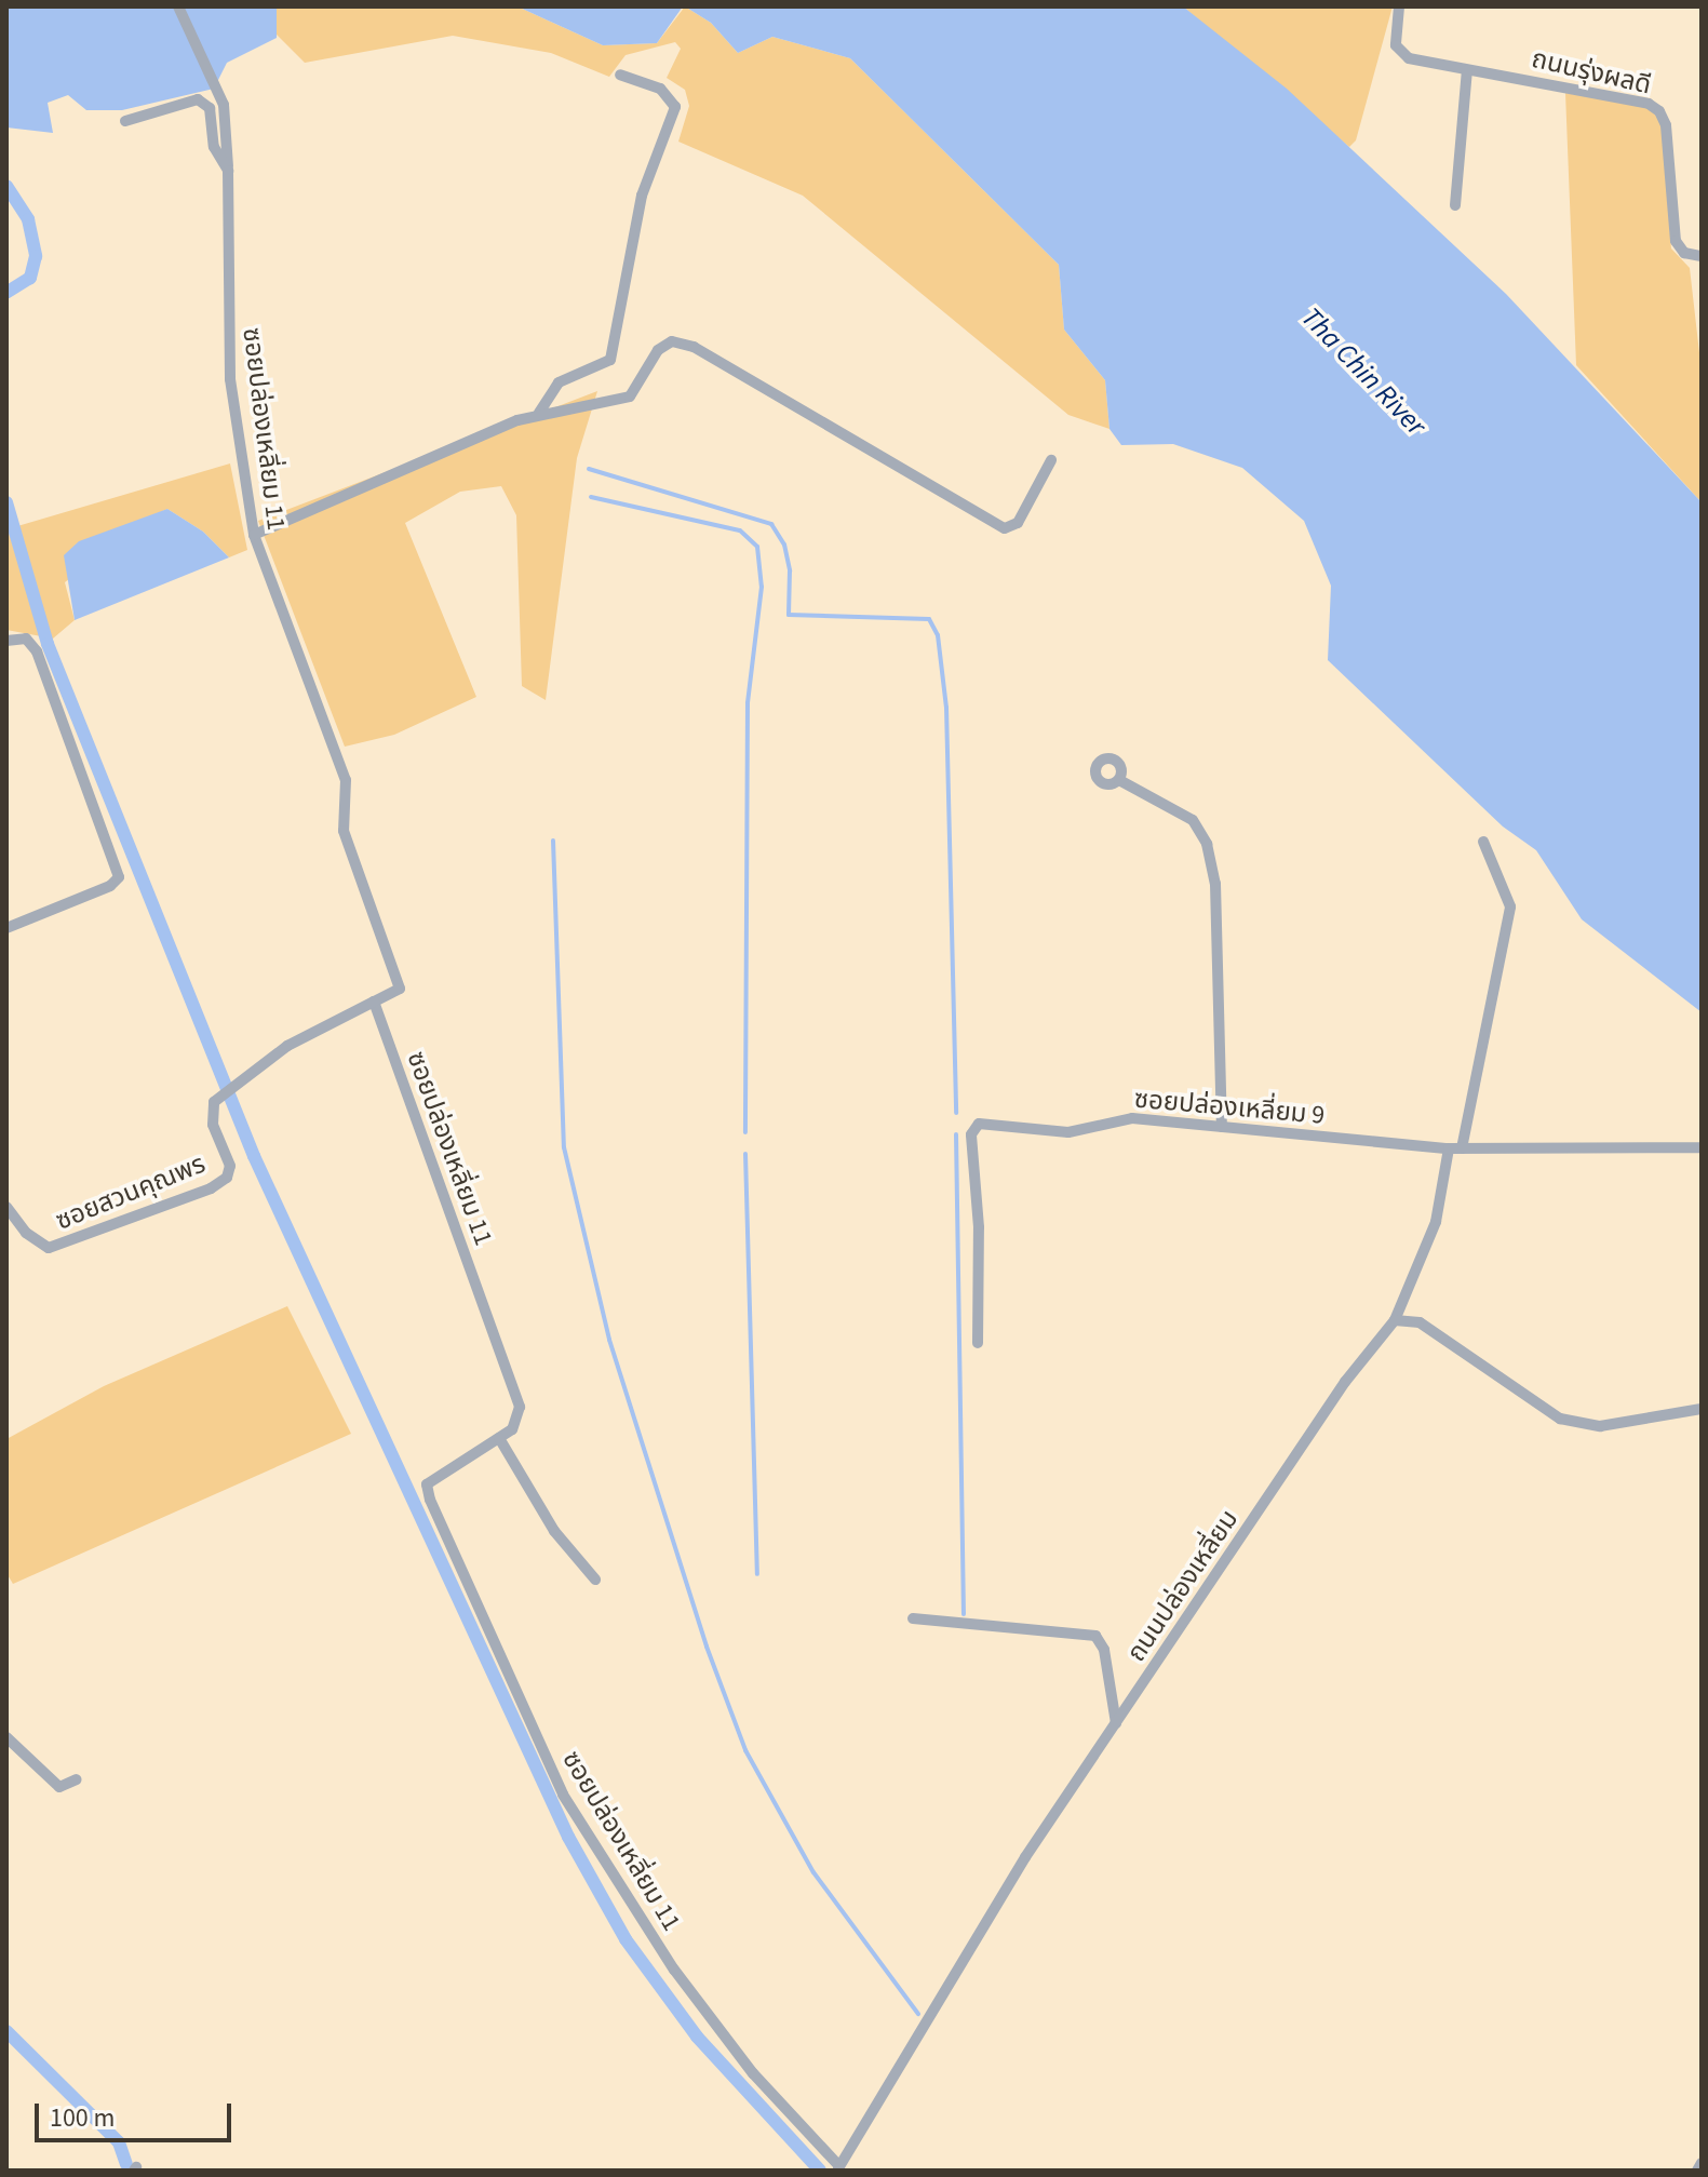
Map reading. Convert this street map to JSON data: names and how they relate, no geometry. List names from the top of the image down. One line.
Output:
{"streets":{"street":["ถนนรุ่งผลดี","ซอยปล่องเหลี่ยม 11","ซอยปล่องเหลี่ยม 9","ซอยสวนคุณพร","ถนนปล่องเหลี่ยม"]},"crossings":[["ซอยปล่องเหลี่ยม 11","ซอยสวนคุณพร"],["ซอยปล่องเหลี่ยม 11","ถนนปล่องเหลี่ยม"],["ซอยปล่องเหลี่ยม 9","ถนนปล่องเหลี่ยม"]],"water":["Tha Chin River"],"scale_bar":"100 m"}
